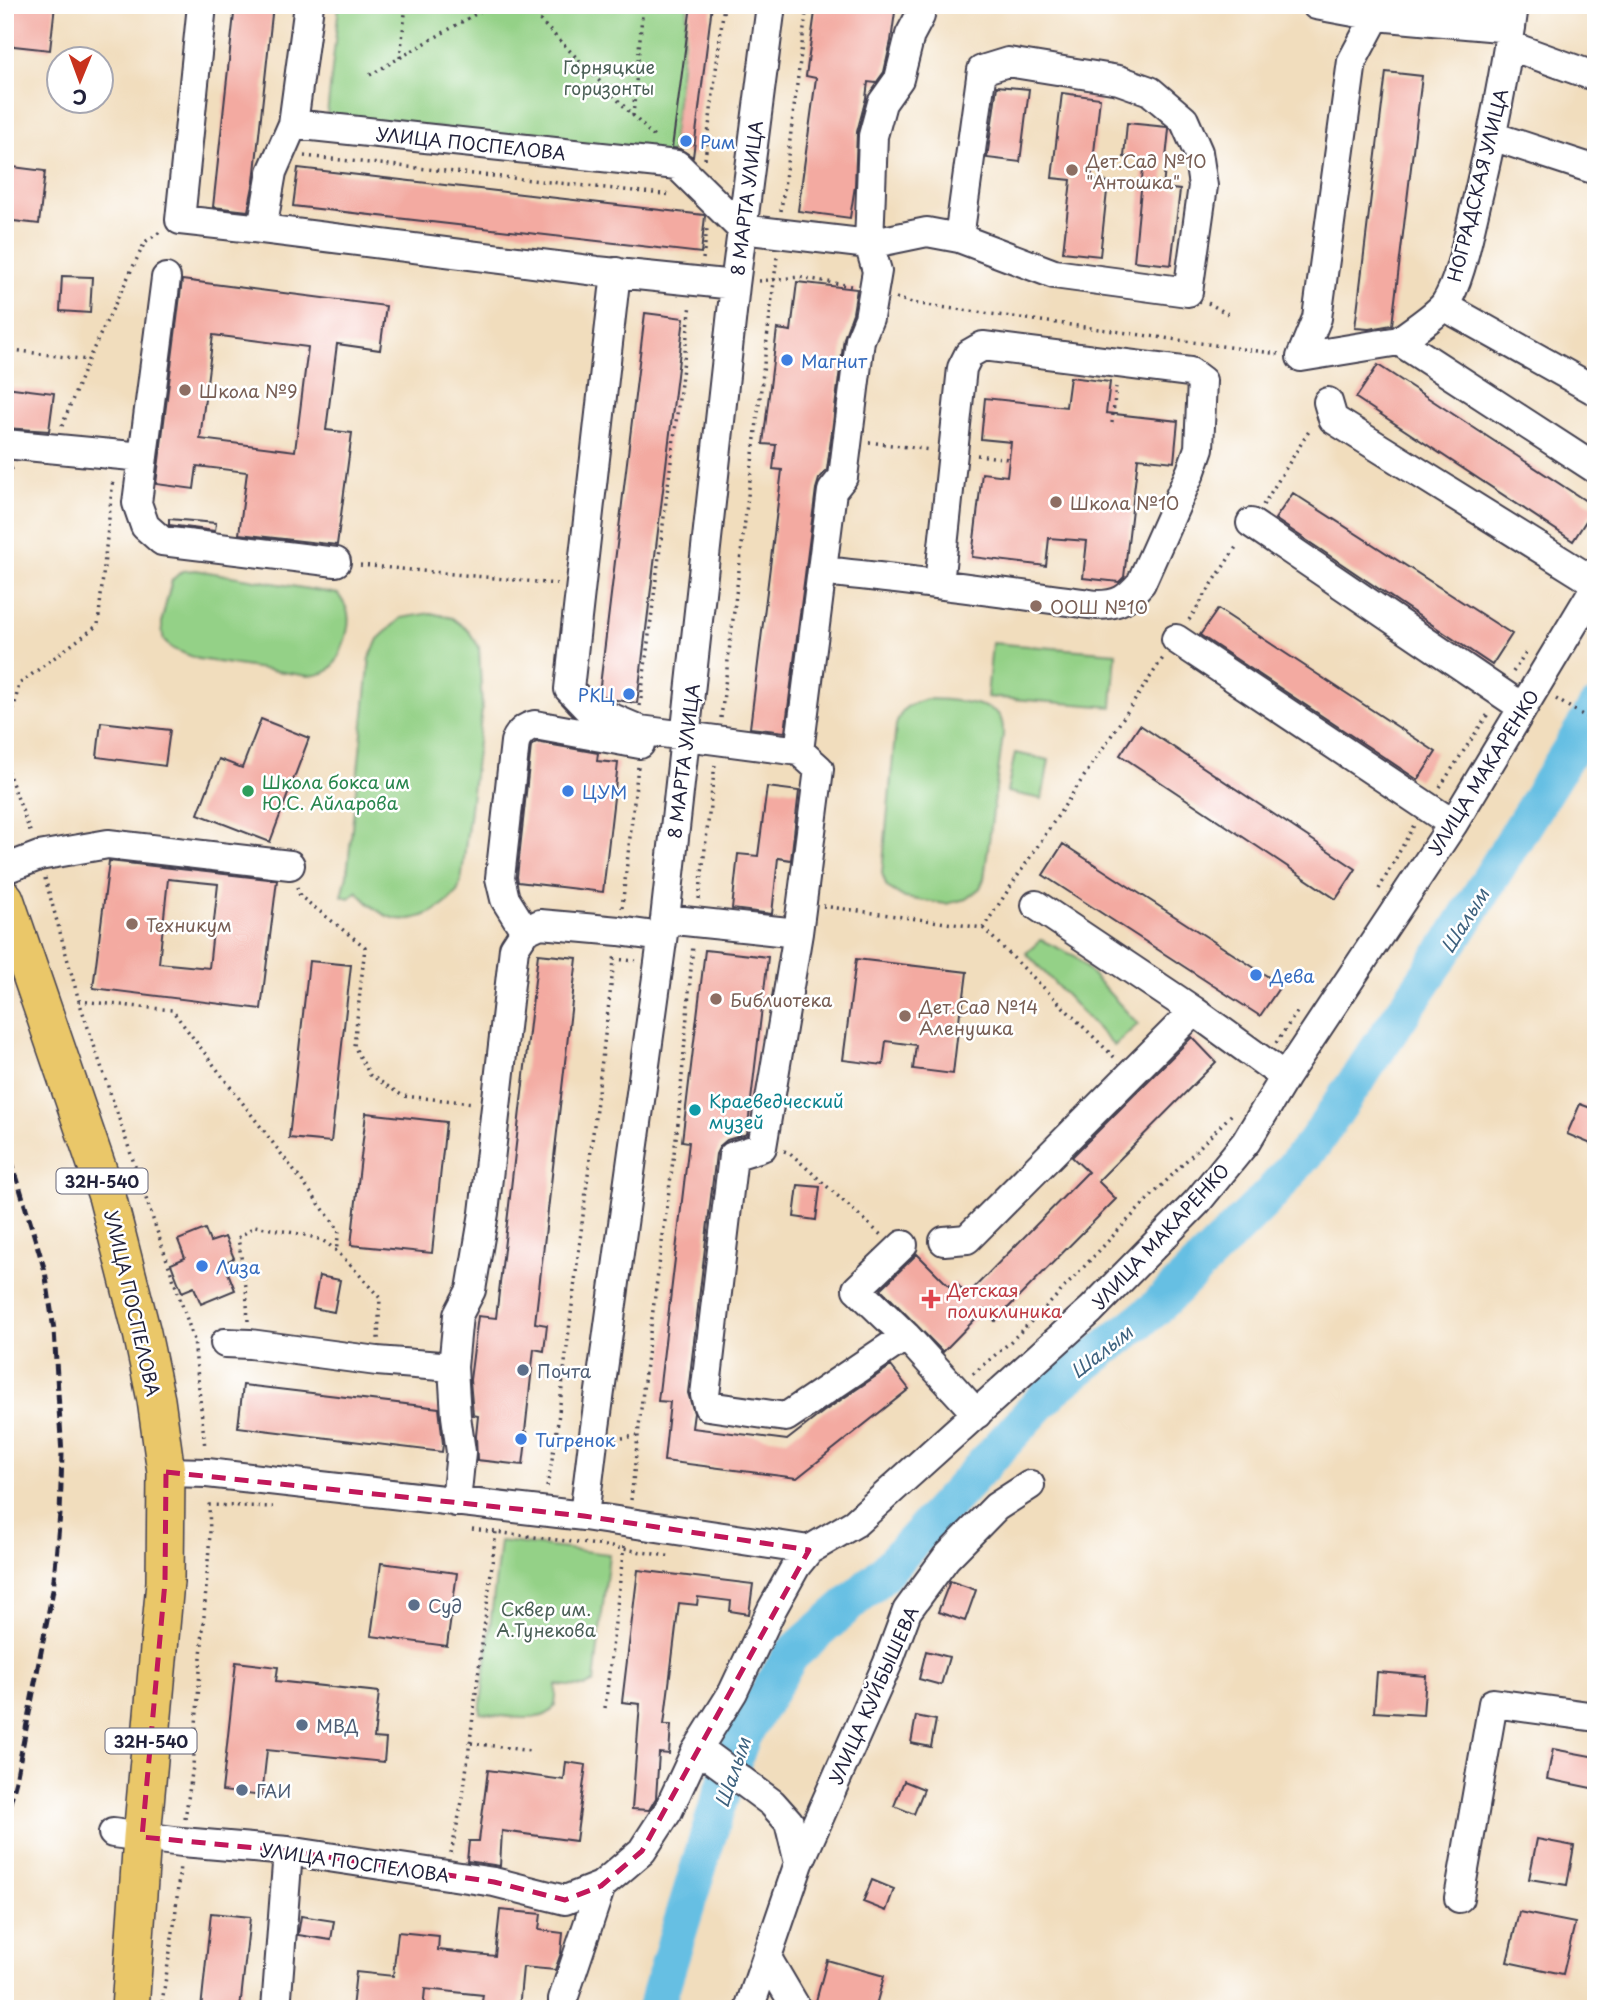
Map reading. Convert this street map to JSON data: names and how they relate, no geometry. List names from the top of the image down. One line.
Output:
{"streets":{"main road":["УЛИЦА ПОСПЕЛОВА","32Н-540"],"street":["НОГРАДСКАЯ УЛИЦА","8 МАРТА УЛИЦА","УЛИЦА МАКАРЕНКО","УЛИЦА КУЙБЫШЕВА"]},"crossings":[["УЛИЦА ПОСПЕЛОВА","8 МАРТА УЛИЦА"]],"water":["Шалым"],"parks":["Горняцкие горизонты","Сквер им. А.Тунекова"],"places":{"other":["Рим","Дет.Сад №10 \"Антошка\"","Магнит","Школа №9","Школа №10","ООШ №10","РКЦ","Школа бокса им Ю.С. Айларова","ЦУМ","Техникум","Дева","Библиотека","Дет.Сад №14 Аленушка","Краеведческий музей","Лиза","Почта","Тигренок","Суд","МВД","ГАИ"],"health":["Детская поликлиника"]},"north":"bottom"}
